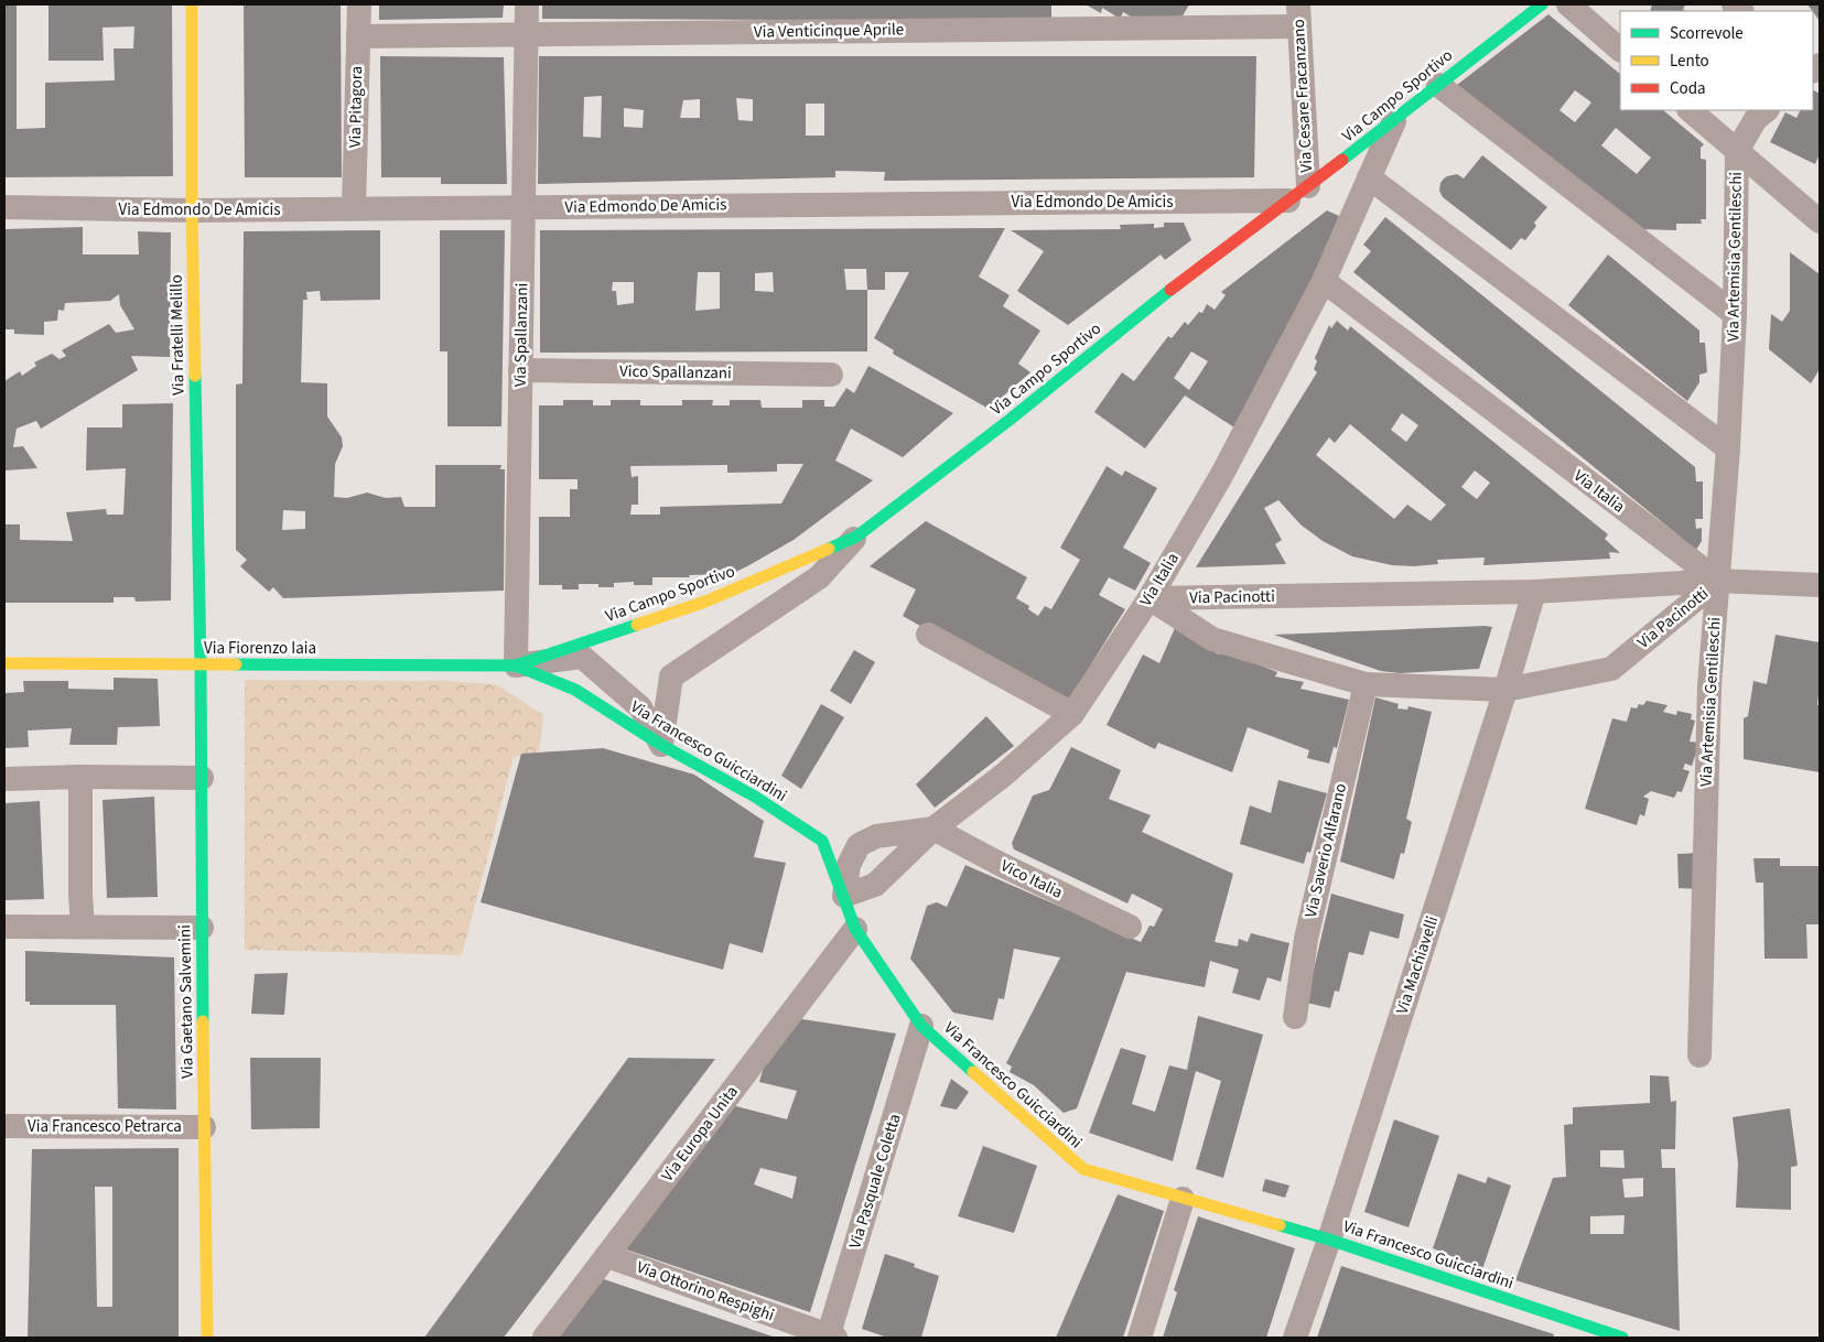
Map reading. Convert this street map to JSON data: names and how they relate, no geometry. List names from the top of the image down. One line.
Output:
{"streets":{"street":["Via Venticinque Aprile","Via Cesare Fracanzano","Via Campo Sportivo","Via Pitagora","Via Edmondo De Amicis","Via Artemisia Gentileschi","Via Fratelli Melillo","Via Spallanzani","Vico Spallanzani","Via Italia","Via Pacinotti","Via Fiorenzo Iaia","Via Francesco Guicciardini","Via Saverio Alfarano","Vico Italia","Via Machiavelli","Via Gaetano Salvemini","Via Francesco Petrarca","Via Europa Unita","Via Pasquale Coletta","Via Ottorino Respighi"]},"crossings":[["Via Venticinque Aprile","Via Cesare Fracanzano"],["Via Venticinque Aprile","Via Pitagora"],["Via Venticinque Aprile","Via Spallanzani"],["Via Cesare Fracanzano","Via Campo Sportivo"],["Via Cesare Fracanzano","Via Edmondo De Amicis"],["Via Campo Sportivo","Via Edmondo De Amicis"],["Via Campo Sportivo","Via Spallanzani"],["Via Campo Sportivo","Via Italia"],["Via Campo Sportivo","Via Fiorenzo Iaia"],["Via Campo Sportivo","Via Francesco Guicciardini"],["Via Pitagora","Via Edmondo De Amicis"],["Via Edmondo De Amicis","Via Fratelli Melillo"],["Via Edmondo De Amicis","Via Spallanzani"],["Via Artemisia Gentileschi","Via Italia"],["Via Artemisia Gentileschi","Via Pacinotti"],["Via Fratelli Melillo","Via Fiorenzo Iaia"],["Via Fratelli Melillo","Via Gaetano Salvemini"],["Via Spallanzani","Vico Spallanzani"],["Via Spallanzani","Via Fiorenzo Iaia"],["Via Spallanzani","Via Francesco Guicciardini"],["Via Italia","Via Pacinotti"],["Via Italia","Via Francesco Guicciardini"],["Via Italia","Vico Italia"],["Via Pacinotti","Via Saverio Alfarano"],["Via Pacinotti","Via Machiavelli"],["Via Fiorenzo Iaia","Via Francesco Guicciardini"],["Via Fiorenzo Iaia","Via Gaetano Salvemini"],["Via Francesco Guicciardini","Via Machiavelli"],["Via Francesco Guicciardini","Via Europa Unita"],["Via Francesco Guicciardini","Via Pasquale Coletta"],["Via Gaetano Salvemini","Via Francesco Petrarca"],["Via Europa Unita","Via Ottorino Respighi"],["Via Pasquale Coletta","Via Ottorino Respighi"]],"legend":["Scorrevole","Lento","Coda"]}
